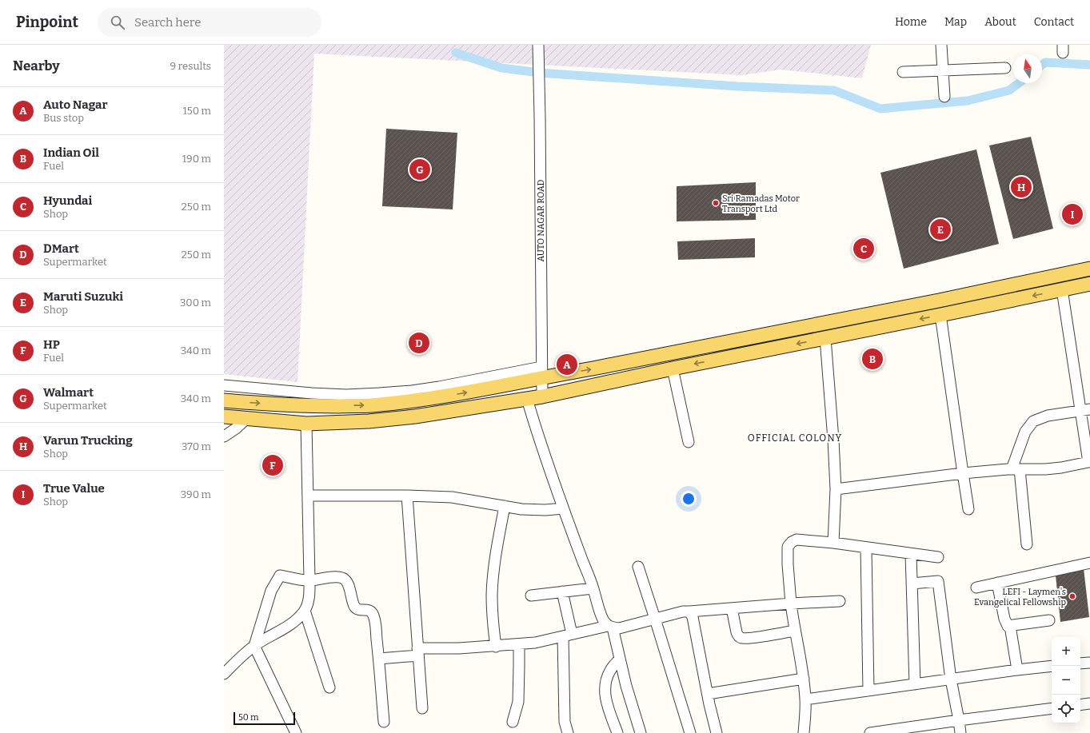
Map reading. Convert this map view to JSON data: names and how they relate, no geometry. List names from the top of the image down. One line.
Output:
{"streets":{"street":["AUTO NAGAR ROAD"]},"districts":["OFFICIAL COLONY"],"places":["Sri Ramadas Motor Transport Ltd","LEFI - Laymen's Evangelical Fellowship"],"scale_bar":"50 m","north":"top","page":{"header":"Pinpoint","search":"Search here","nav":["Home","Map","About","Contact"],"heading":["Nearby","9 results"],"list":[{"mark":"A","name":"Auto Nagar","note":"Bus stop","value":"150 m"},{"mark":"B","name":"Indian Oil","note":"Fuel","value":"190 m"},{"mark":"C","name":"Hyundai","note":"Shop","value":"250 m"},{"mark":"D","name":"DMart","note":"Supermarket","value":"250 m"},{"mark":"E","name":"Maruti Suzuki","note":"Shop","value":"300 m"},{"mark":"F","name":"HP","note":"Fuel","value":"340 m"},{"mark":"G","name":"Walmart","note":"Supermarket","value":"340 m"},{"mark":"H","name":"Varun Trucking","note":"Shop","value":"370 m"},{"mark":"I","name":"True Value","note":"Shop","value":"390 m"}],"pins":["G","H","I","E","C","D","B","A","F"],"map_buttons":["+","−"],"scale":"50 m"}}
